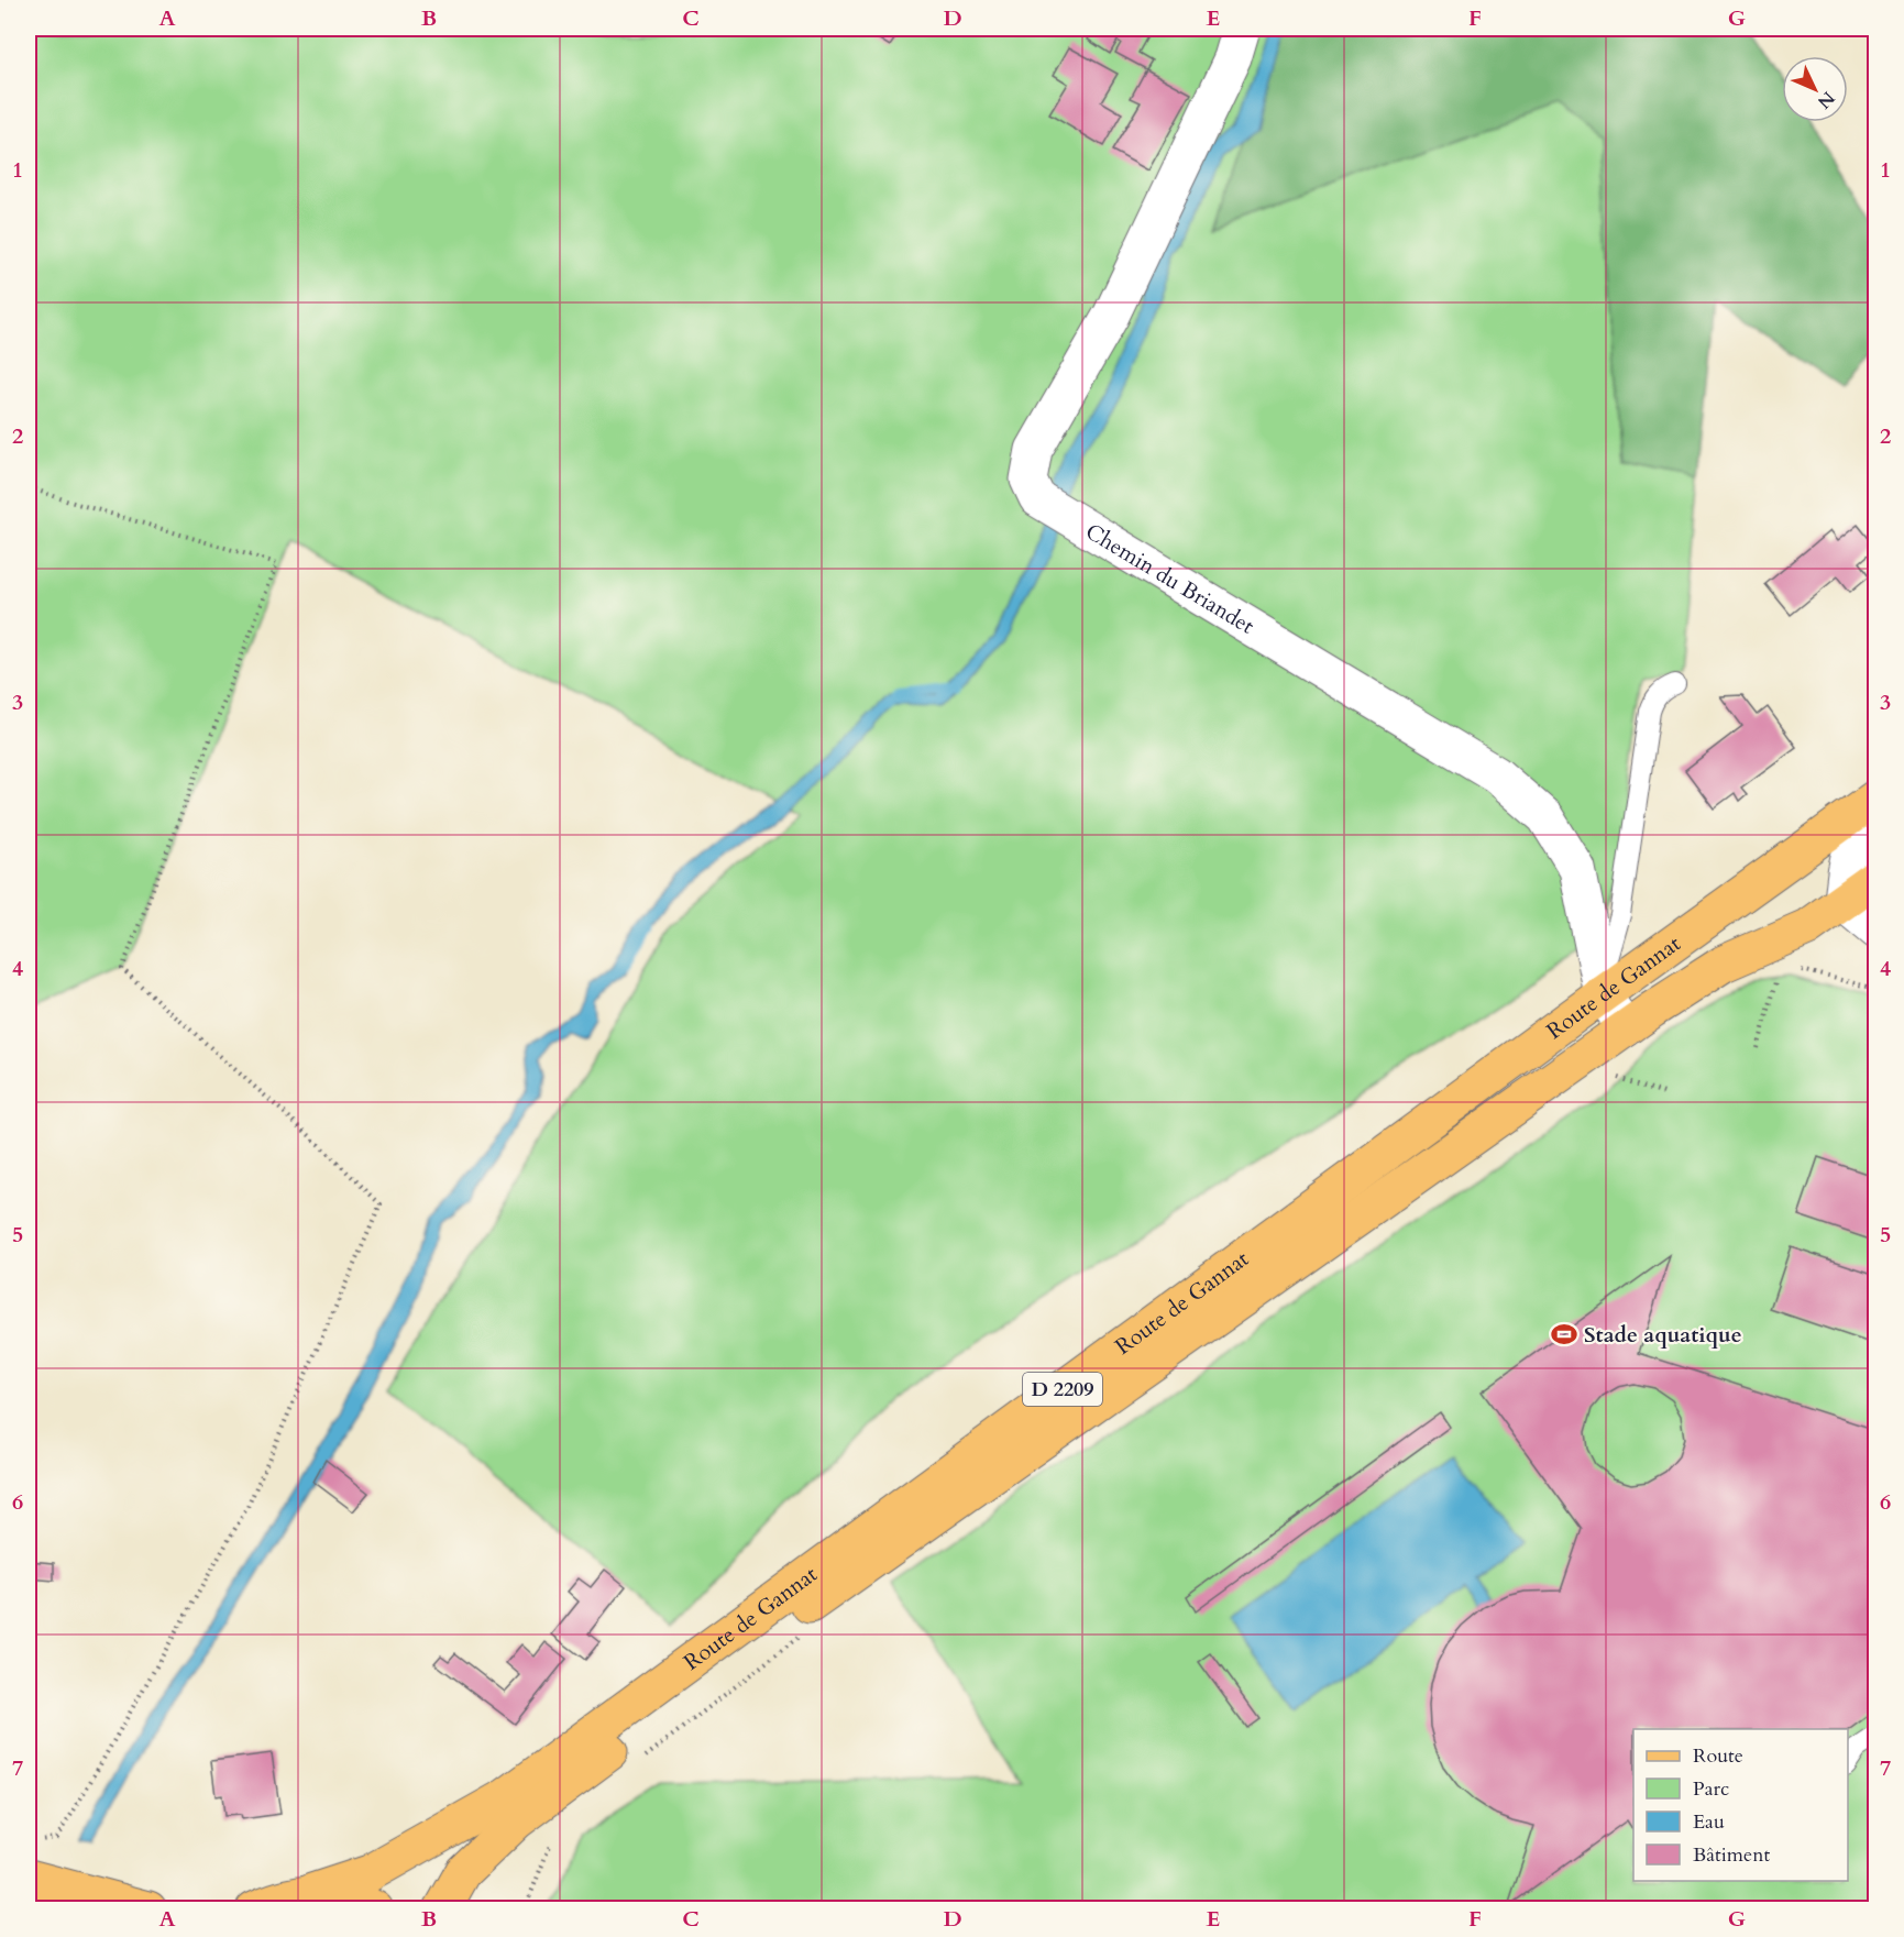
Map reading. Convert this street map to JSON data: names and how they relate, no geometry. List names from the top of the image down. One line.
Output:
{"streets":{"main road":["Route de Gannat","D 2209"],"street":["Chemin du Briandet"]},"crossings":[["Chemin du Briandet","Route de Gannat"]],"places":{"sports":["Stade aquatique"]},"legend":["Route","Parc","Eau","Bâtiment"],"north":"bottom right","grid":{"columns":["A","B","C","D","E","F","G"],"rows":["1","2","3","4","5","6","7"]}}
